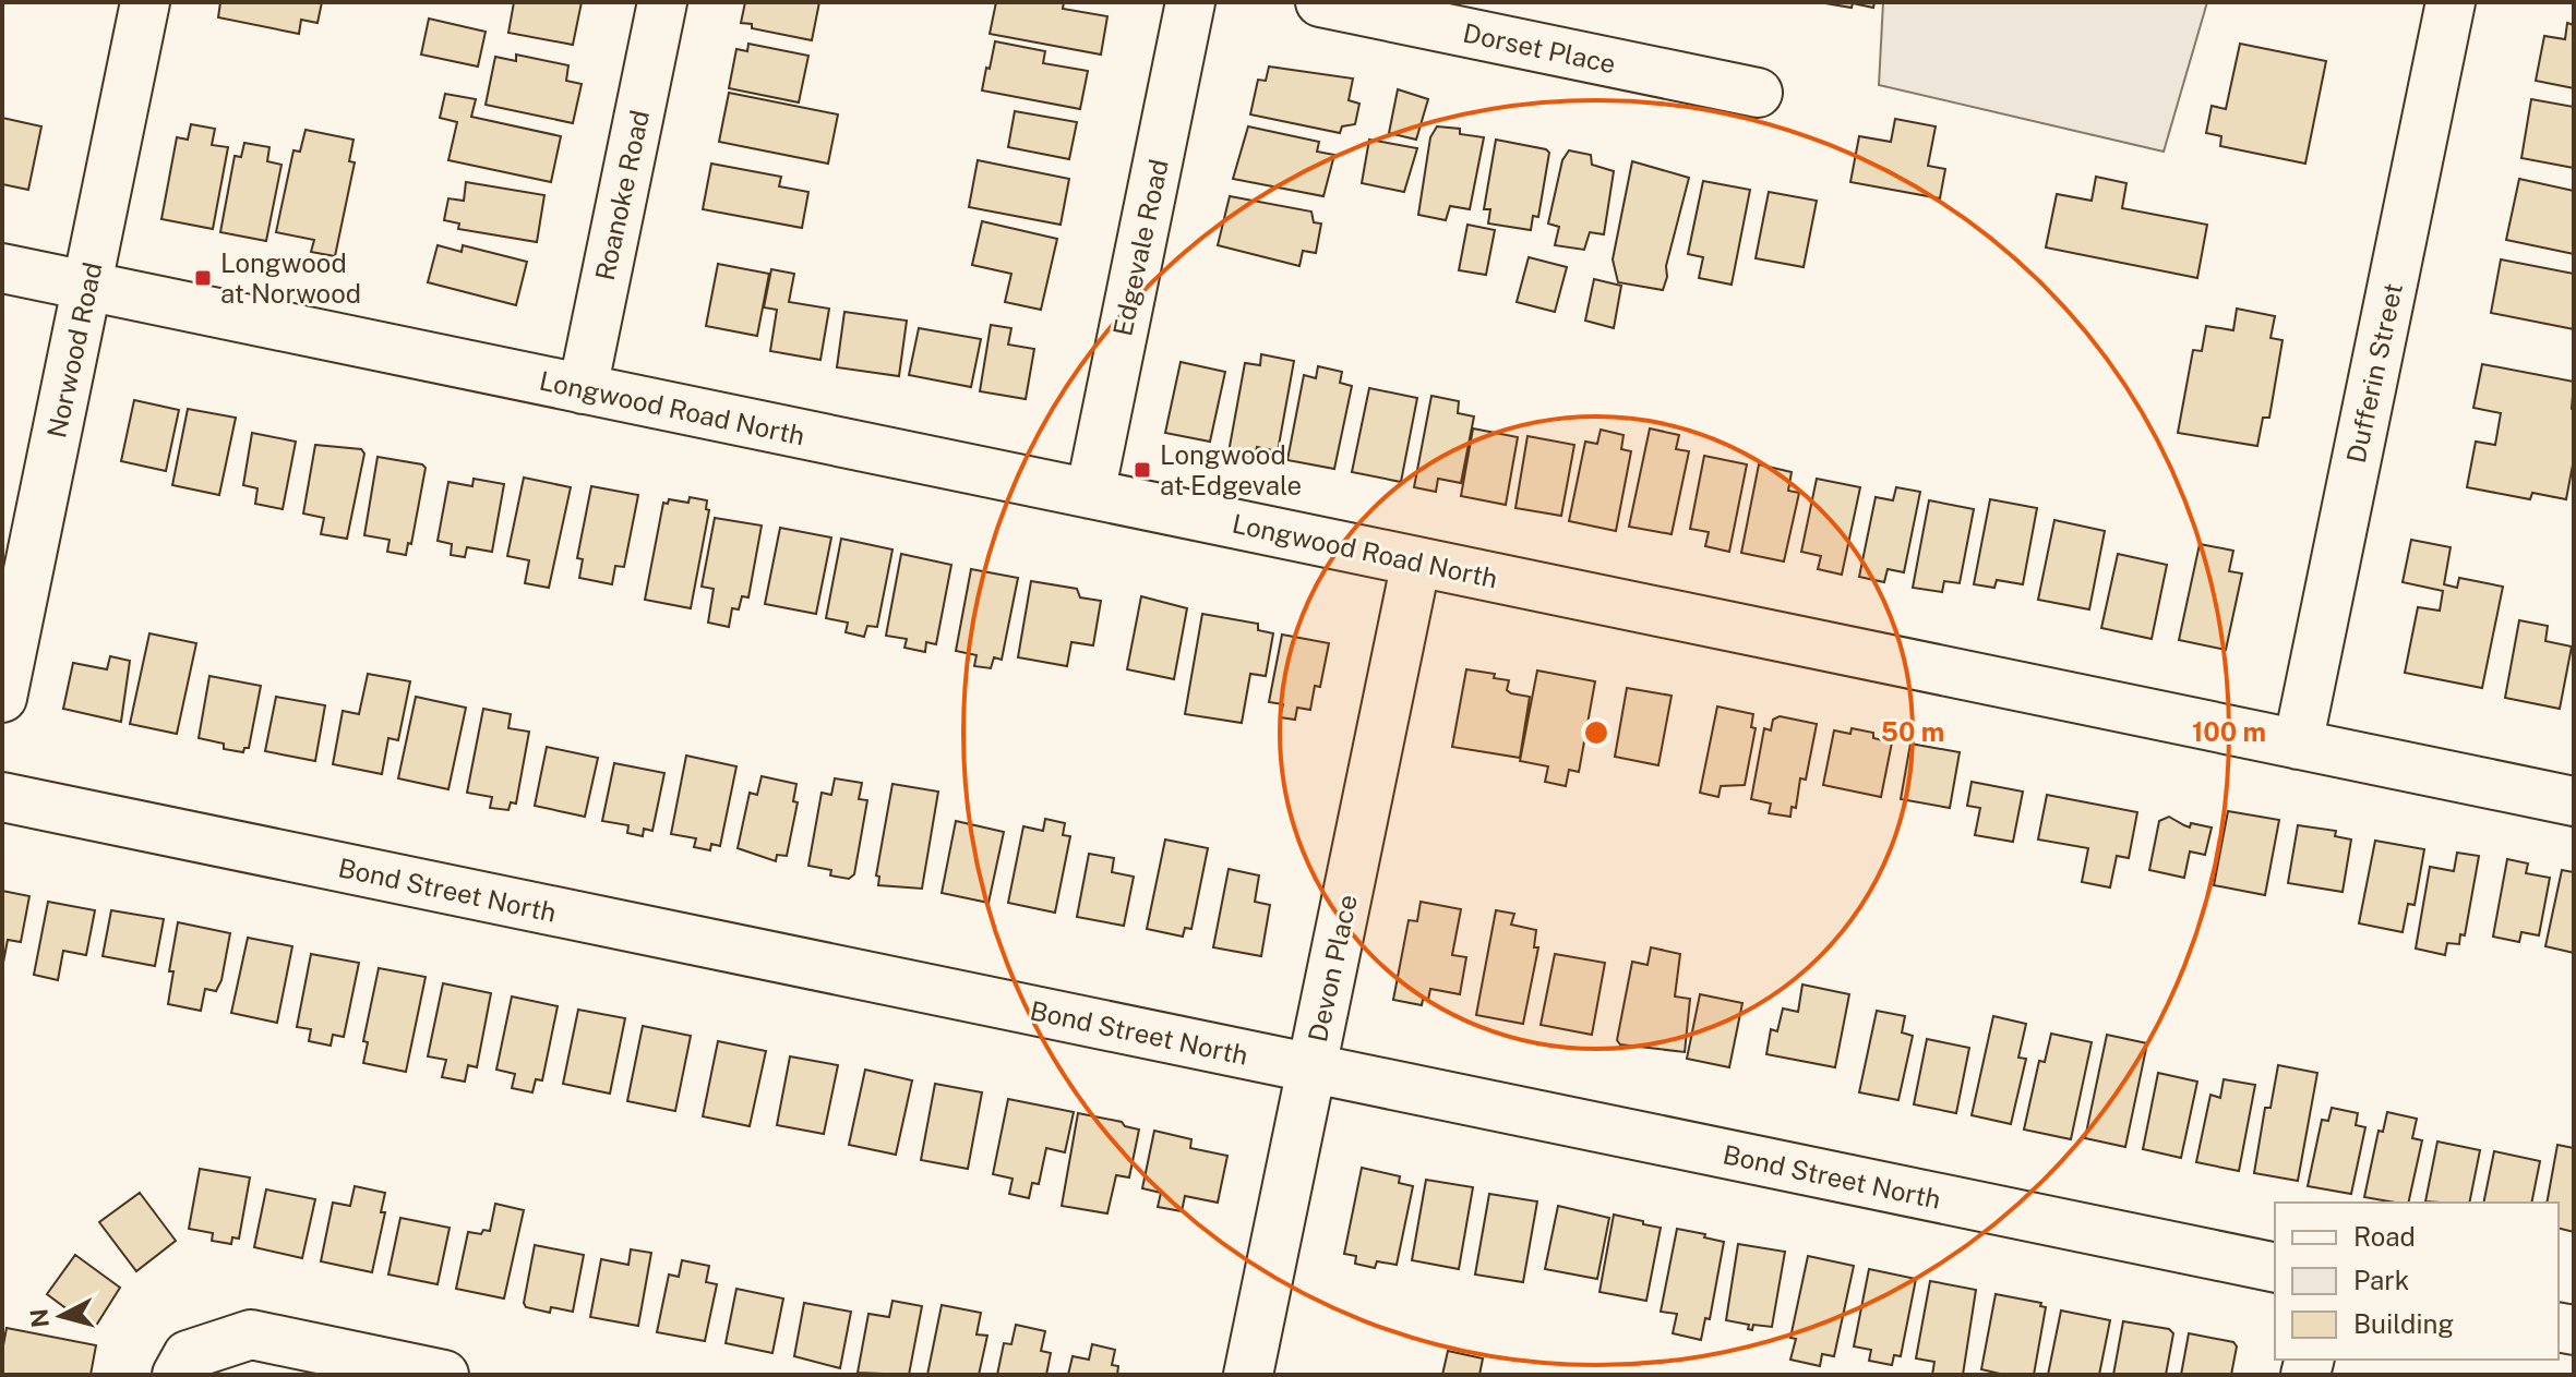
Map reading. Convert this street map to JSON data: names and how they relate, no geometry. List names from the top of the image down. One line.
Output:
{"streets":{"street":["Dorset Place","Roanoke Road","Edgevale Road","Norwood Road","Dufferin Street","Longwood Road North","Bond Street North","Devon Place"]},"crossings":[["Roanoke Road","Longwood Road North"],["Edgevale Road","Longwood Road North"],["Norwood Road","Longwood Road North"],["Dufferin Street","Longwood Road North"],["Longwood Road North","Devon Place"],["Bond Street North","Devon Place"]],"places":{"transit":["Longwood at Norwood","Longwood at Edgevale"]},"legend":["Road","Park","Building"],"north":"left","rings":["50 m","100 m"]}
